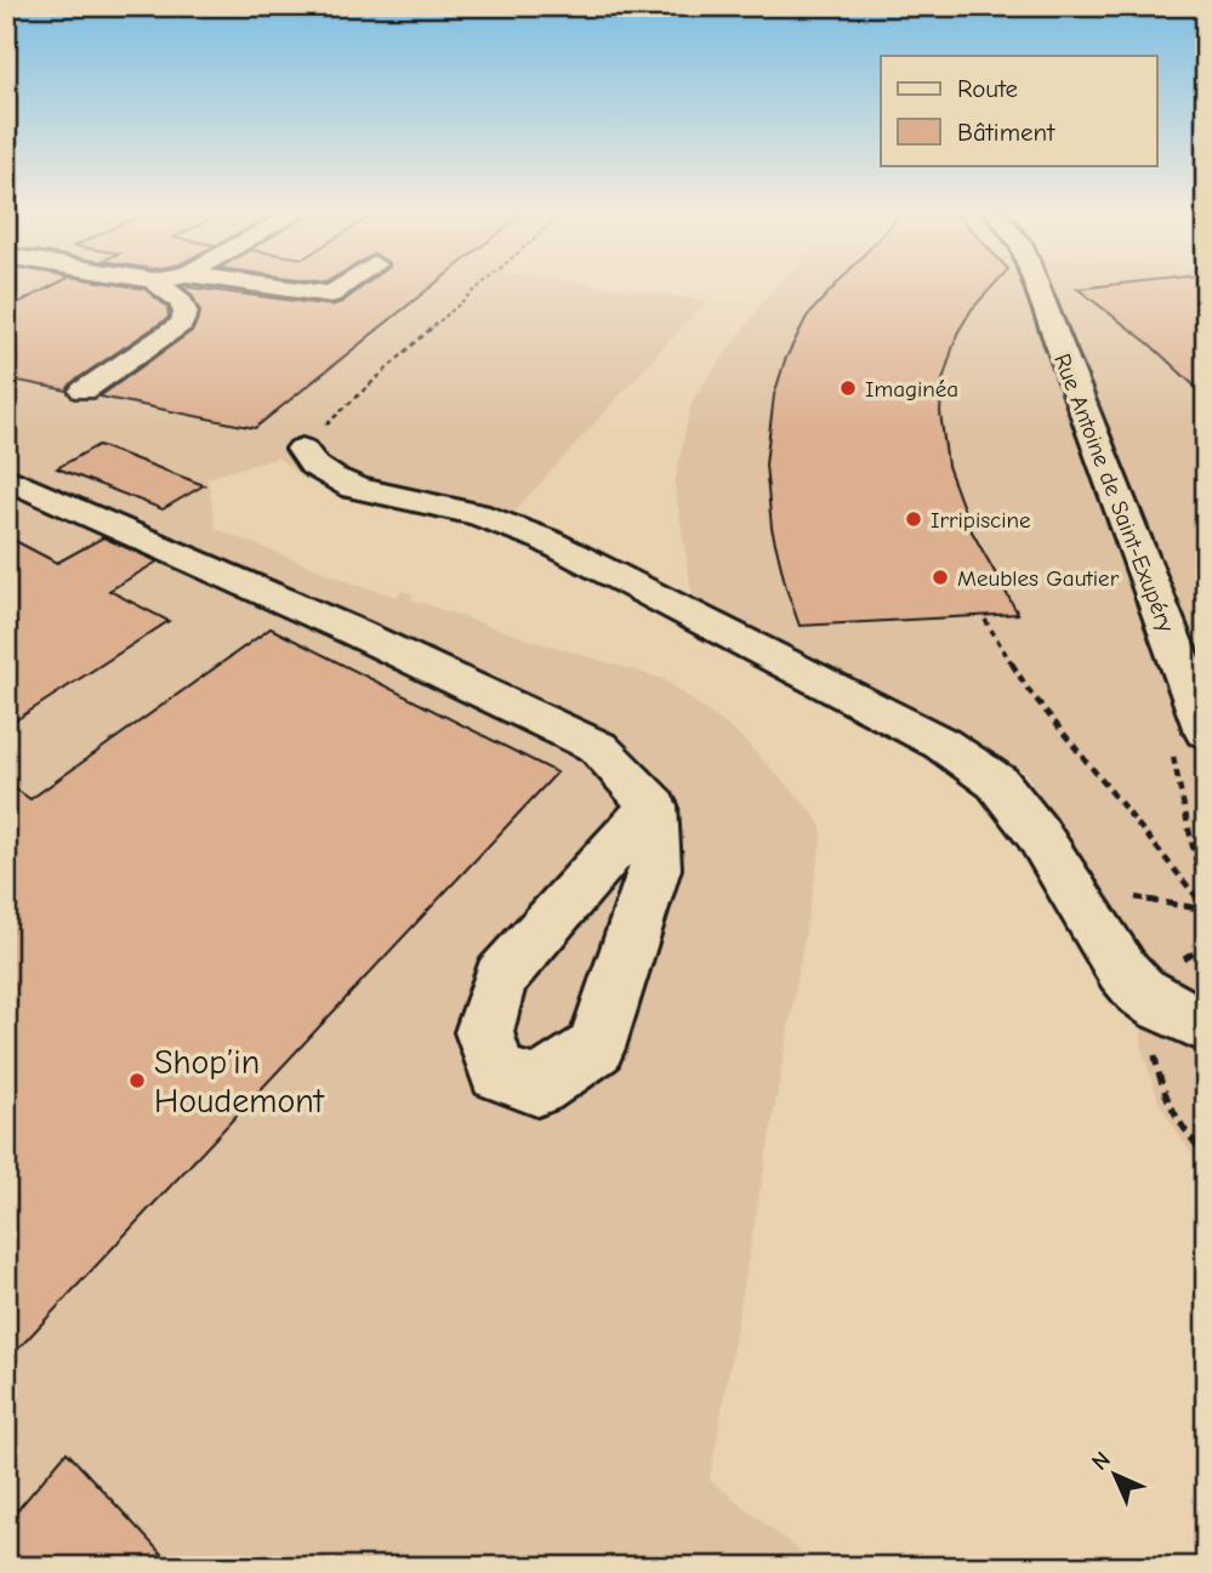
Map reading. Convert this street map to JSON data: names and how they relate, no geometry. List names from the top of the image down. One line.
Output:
{"streets":{"street":["Rue Antoine de Saint-Exupéry"]},"places":["Imaginéa","Irripiscine","Meubles Gautier","Shop’in Houdemont"],"legend":["Route","Bâtiment"],"north":"top left"}
